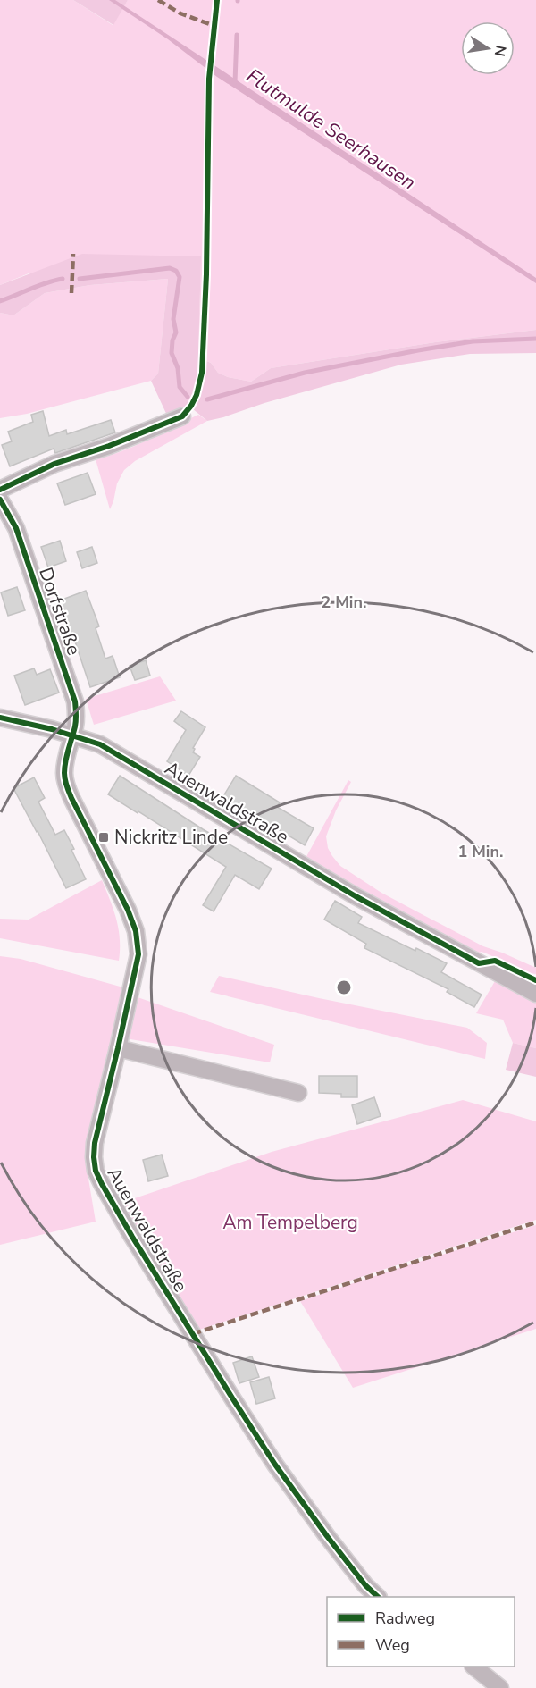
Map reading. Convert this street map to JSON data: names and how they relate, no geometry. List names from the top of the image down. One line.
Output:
{"streets":{"street":["Dorfstraße","Auenwaldstraße"]},"crossings":[["Dorfstraße","Auenwaldstraße"]],"water":["Flutmulde Seerhausen"],"parks":["Am Tempelberg"],"places":{"transit":["Nickritz Linde"]},"legend":["Radweg","Weg"],"north":"right","rings":["2 Min.","1 Min."]}
